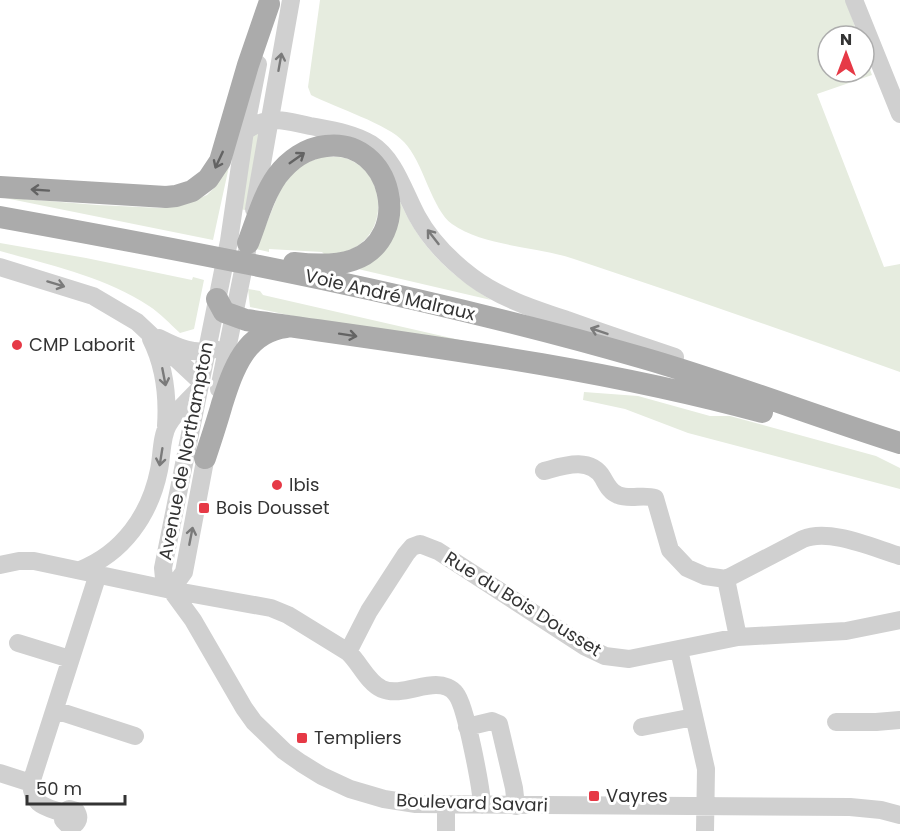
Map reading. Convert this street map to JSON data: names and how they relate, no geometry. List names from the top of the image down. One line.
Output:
{"streets":{"main road":["Voie André Malraux"],"street":["Avenue de Northampton","Rue du Bois Dousset","Boulevard Savari"]},"crossings":[["Voie André Malraux","Avenue de Northampton"],["Avenue de Northampton","Boulevard Savari"]],"places":{"other":["CMP Laborit","Ibis"],"transit":["Bois Dousset","Templiers","Vayres"]},"scale_bar":"50 m","north":"top"}
